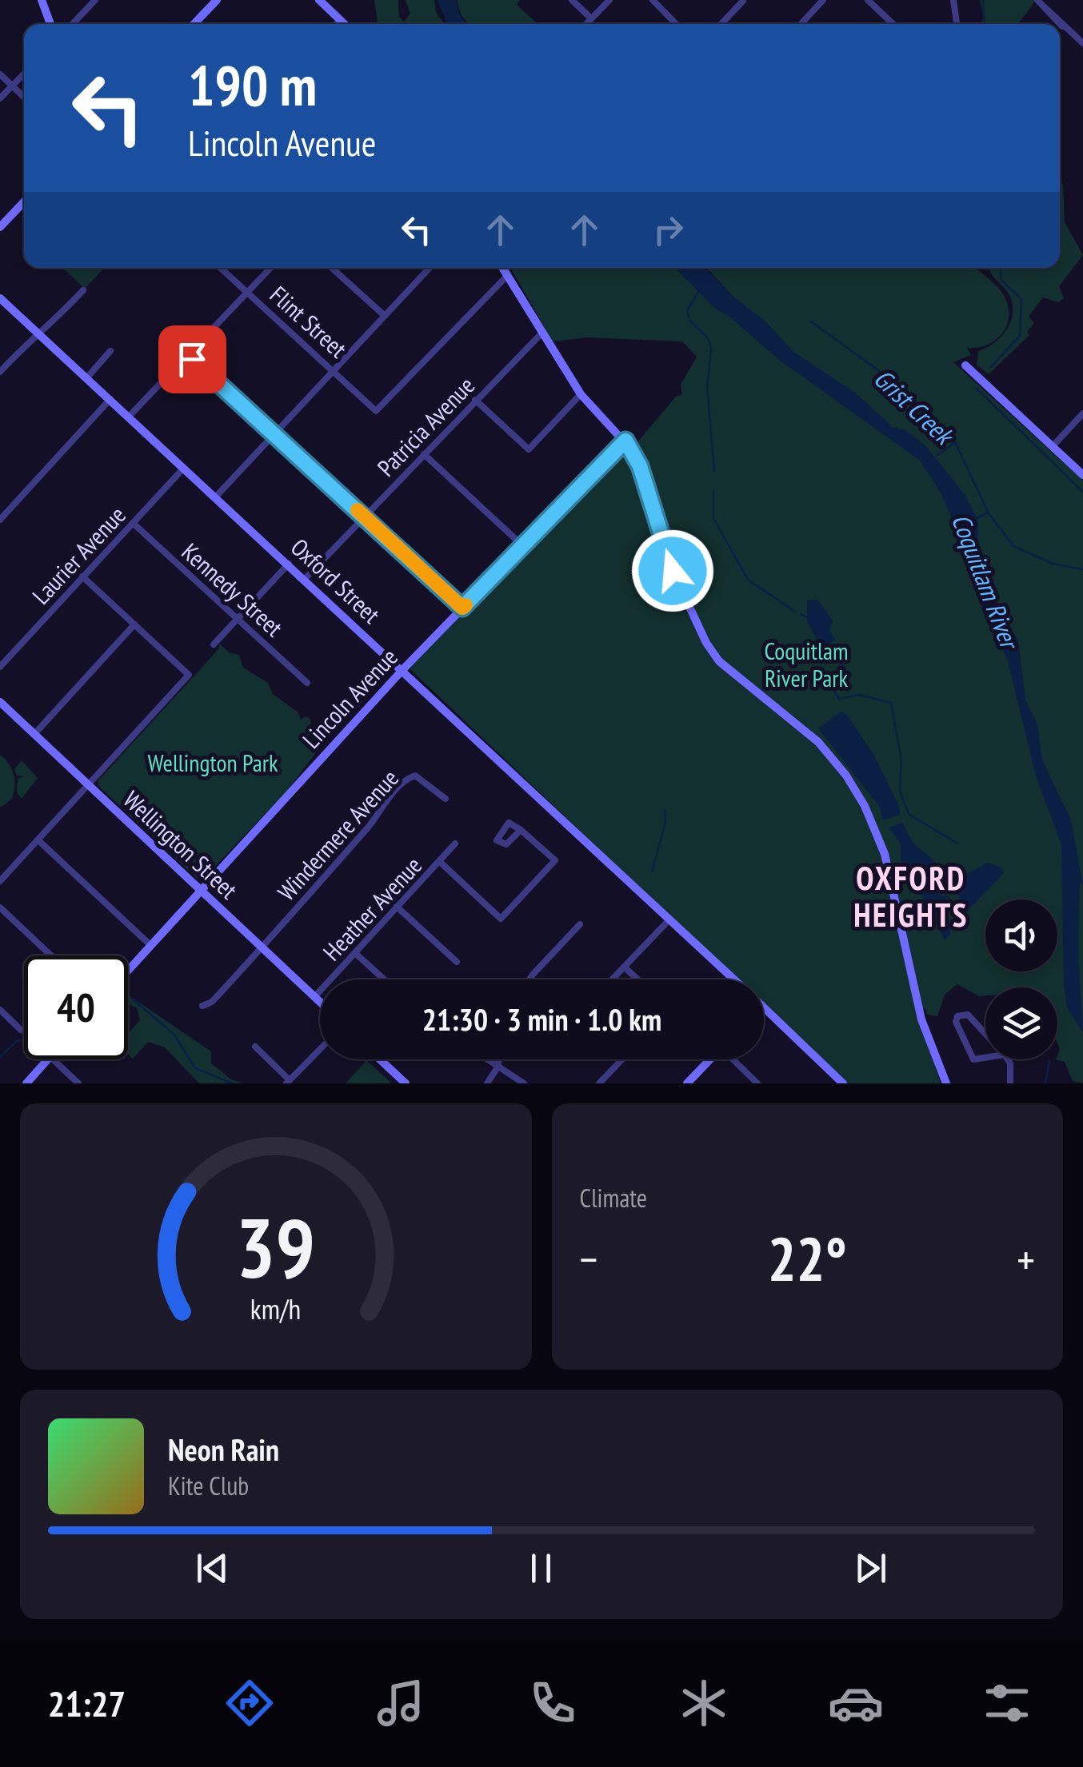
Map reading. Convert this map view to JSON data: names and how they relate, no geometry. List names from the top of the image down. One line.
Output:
{"streets":{"street":["Flint Street","Patricia Avenue","Laurier Avenue","Oxford Street","Kennedy Street","Lincoln Avenue","Windermere Avenue","Wellington Street","Heather Avenue"]},"crossings":[["Patricia Avenue","Oxford Street"],["Laurier Avenue","Oxford Street"],["Laurier Avenue","Kennedy Street"],["Oxford Street","Lincoln Avenue"],["Lincoln Avenue","Wellington Street"],["Windermere Avenue","Wellington Street"],["Wellington Street","Heather Avenue"]],"districts":["OXFORD HEIGHTS"],"water":["Grist Creek","Coquitlam River"],"parks":["Coquitlam River Park","Wellington Park"],"page":{"turn":["190 m","Lincoln Avenue"],"limit":"40","trip":"21:30 · 3 min · 1.0 km","tile":"Climate","heat":["−","22°","+"],"song":["Neon Rain","Kite Club"],"tabs":"21:27","gauge":["39","km/h"]}}
